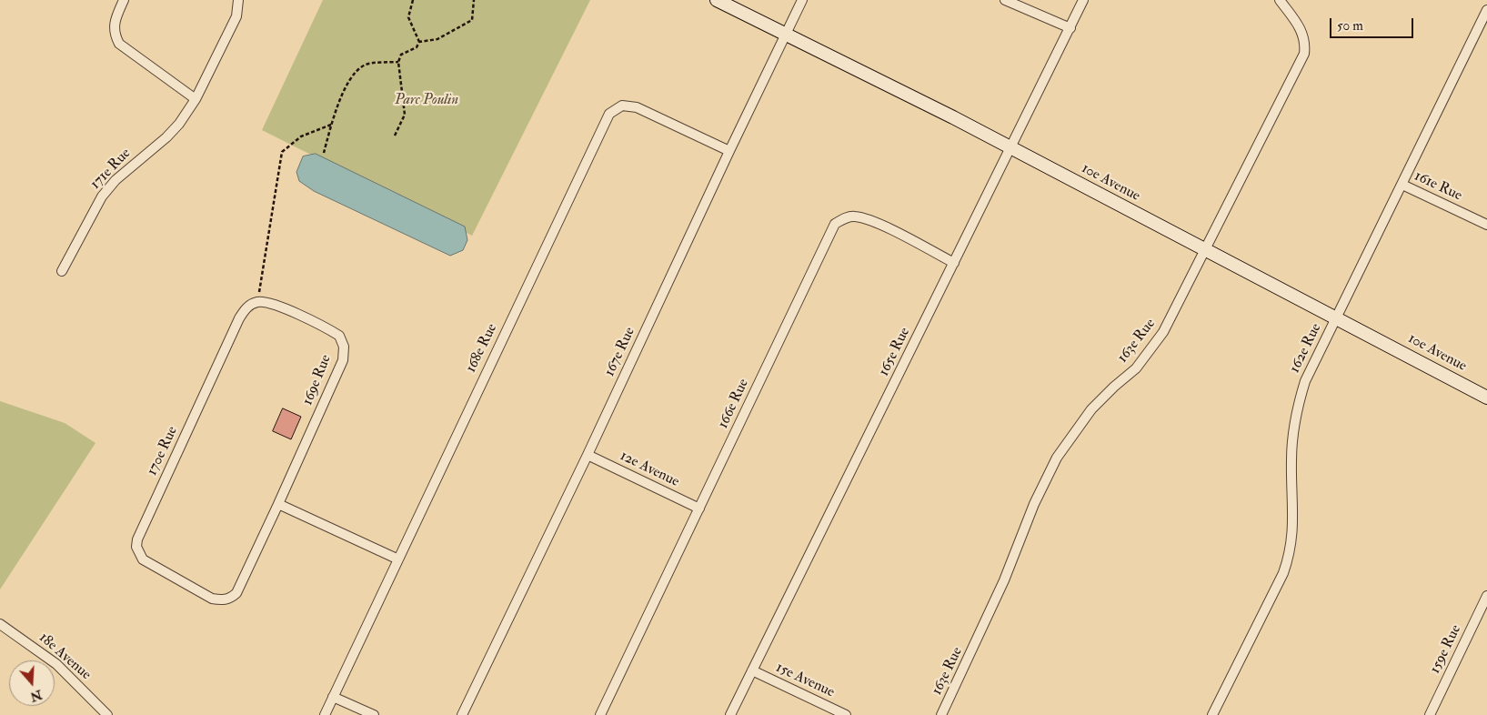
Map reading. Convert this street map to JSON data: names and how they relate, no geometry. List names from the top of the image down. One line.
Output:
{"streets":{"street":["171e Rue","10e Avenue","161e Rue","163e Rue","168e Rue","162e Rue","167e Rue","165e Rue","169e Rue","166e Rue","170e Rue","12e Avenue","159e Rue","18e Avenue","15e Avenue"]},"crossings":[["10e Avenue","163e Rue"],["10e Avenue","162e Rue"],["10e Avenue","167e Rue"],["10e Avenue","165e Rue"],["161e Rue","162e Rue"],["168e Rue","167e Rue"],["167e Rue","12e Avenue"],["165e Rue","166e Rue"],["165e Rue","15e Avenue"],["169e Rue","170e Rue"],["166e Rue","12e Avenue"]],"parks":["Parc Poulin"],"scale_bar":"50 m","north":"bottom"}
